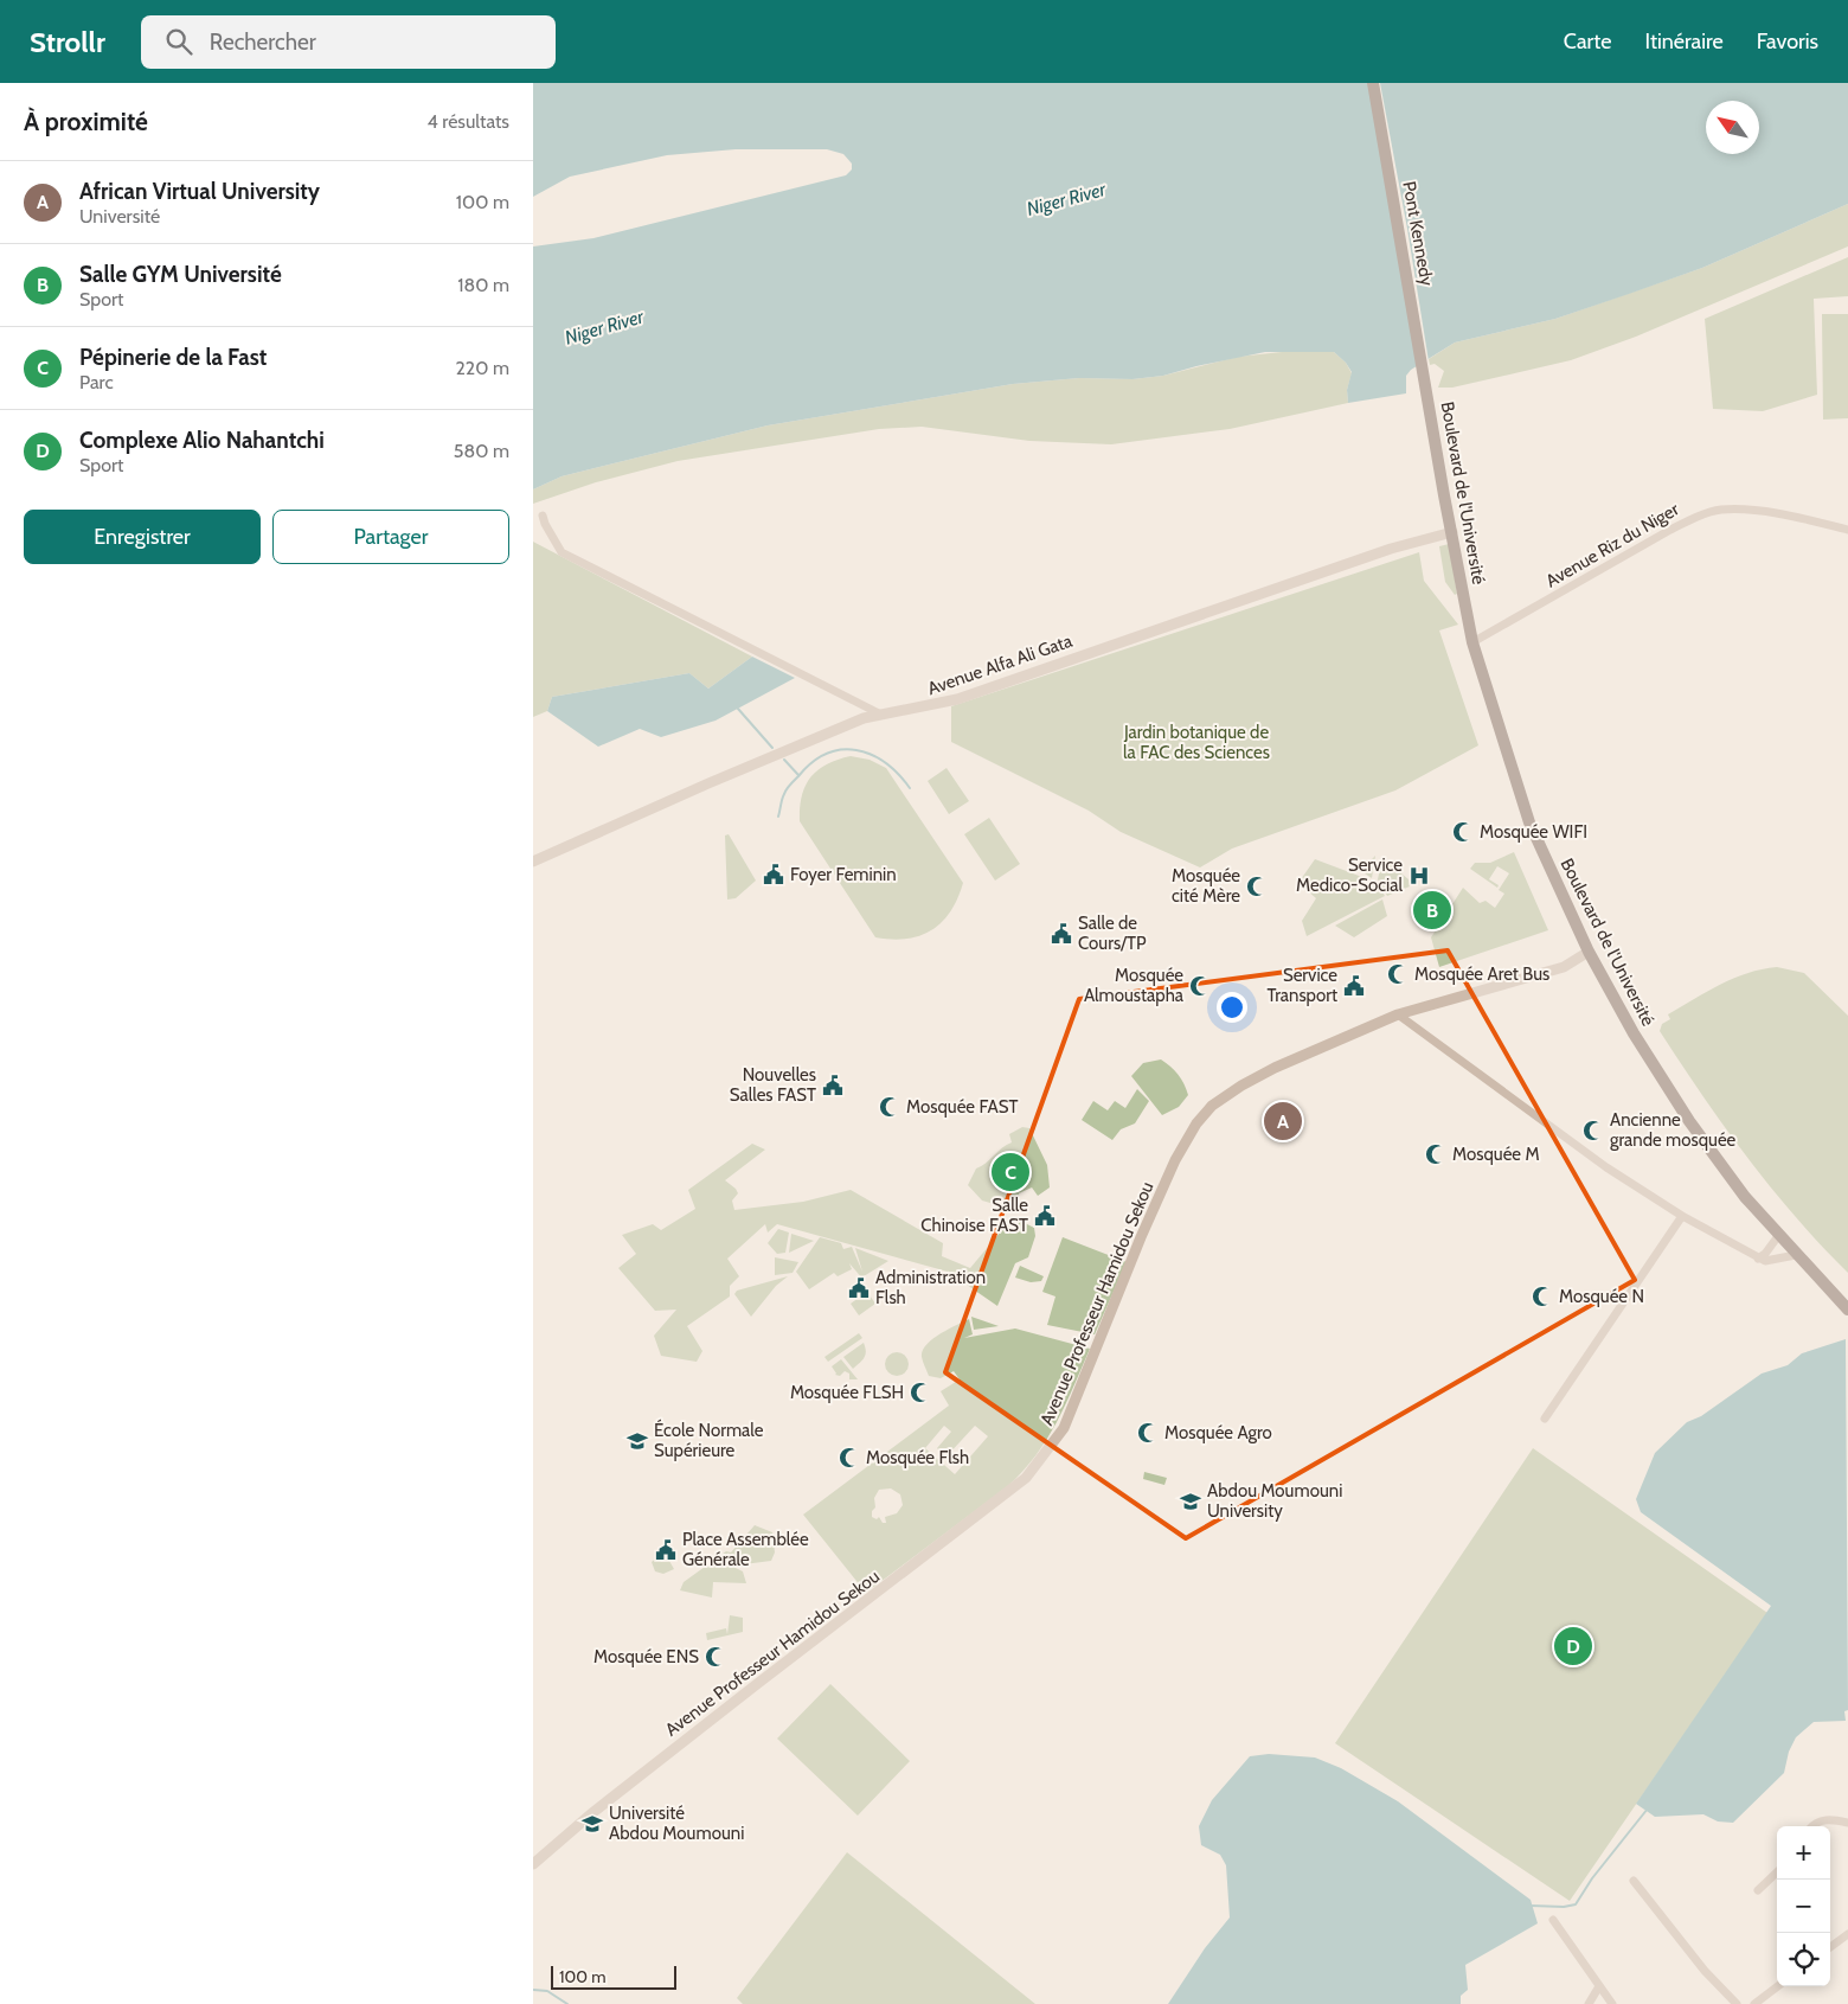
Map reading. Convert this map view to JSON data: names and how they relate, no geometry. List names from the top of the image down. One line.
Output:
{"streets":{"main road":["Pont Kennedy","Boulevard de l'Université"],"street":["Avenue Riz du Niger","Avenue Alfa Ali Gata","Avenue Professeur Hamidou Sekou"]},"crossings":[["Pont Kennedy","Boulevard de l'Université"],["Boulevard de l'Université","Avenue Riz du Niger"],["Boulevard de l'Université","Avenue Alfa Ali Gata"],["Boulevard de l'Université","Avenue Professeur Hamidou Sekou"]],"water":["Niger River"],"parks":["Jardin botanique de la FAC des Sciences"],"places":{"mosque":["Mosquée WIFI","Mosquée cité Mère","Mosquée Aret Bus","Mosquée Almoustapha","Mosquée FAST","Ancienne grande mosquée","Mosquée M","Mosquée N","Mosquée FLSH","Mosquée Agro","Mosquée Flsh","Mosquée ENS"],"public building":["Foyer Feminin","Salle de Cours/TP","Service Transport","Nouvelles Salles FAST","Salle Chinoise FAST","Administration Flsh","Place Assemblée Générale"],"hospital":["Service Medico-Social"],"school or university":["École Normale Supérieure","Abdou Moumouni University","Université Abdou Moumouni"]},"scale_bar":"100 m","north":"top left","page":{"header":"Strollr","search":"Rechercher","nav":["Carte","Itinéraire","Favoris"],"heading":["À proximité","4 résultats"],"list":[{"mark":"A","name":"African Virtual University","note":"Université","value":"100 m"},{"mark":"B","name":"Salle GYM Université","note":"Sport","value":"180 m"},{"mark":"C","name":"Pépinerie de la Fast","note":"Parc","value":"220 m"},{"mark":"D","name":"Complexe Alio Nahantchi","note":"Sport","value":"580 m"}],"buttons":["Enregistrer","Partager"],"pins":["B","A","C","D"],"map_buttons":["+","−"],"scale":"100 m"}}
